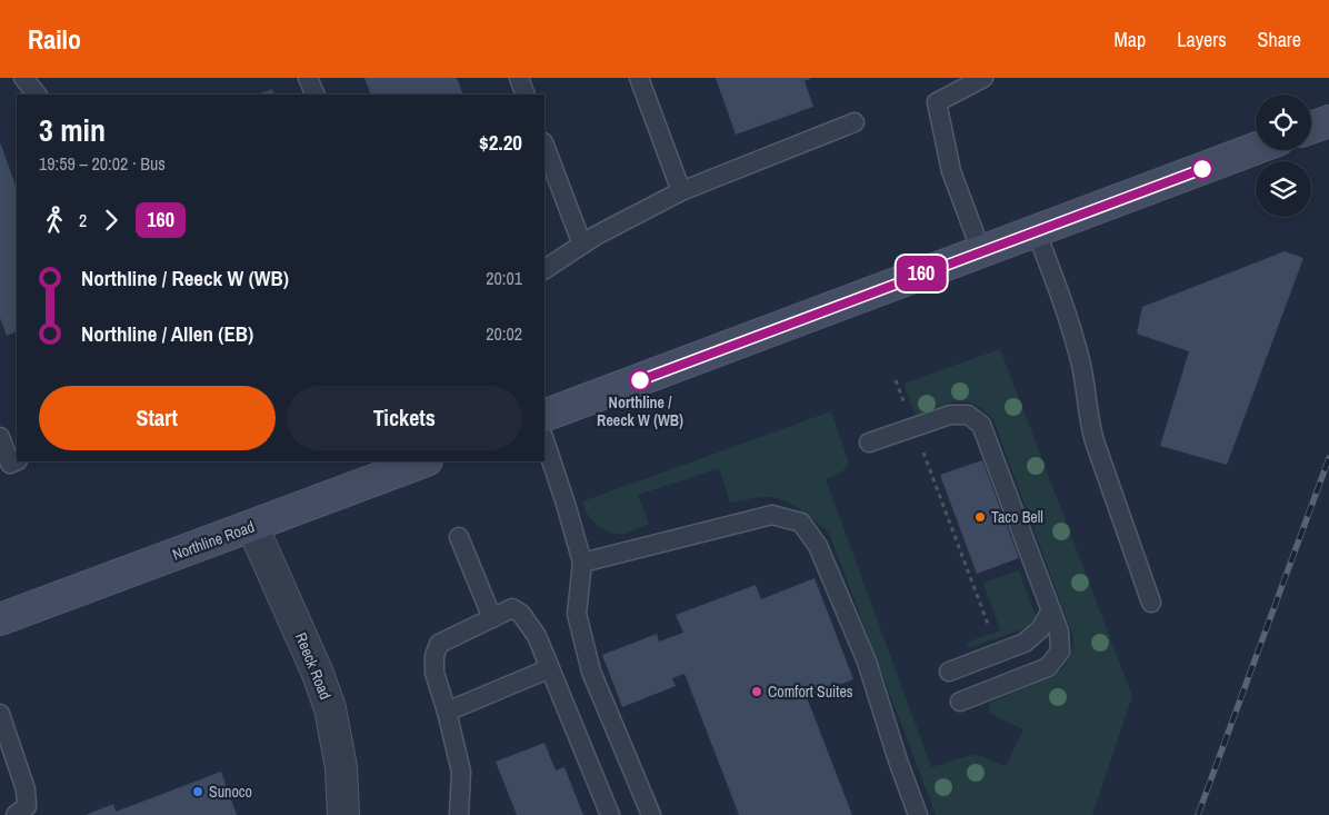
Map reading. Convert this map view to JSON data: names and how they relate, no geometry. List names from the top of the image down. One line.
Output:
{"streets":{"main road":["Northline Road"],"street":["Reeck Road"]},"crossings":[["Northline Road","Reeck Road"]],"places":["Northline / Reeck W (WB)","Taco Bell","Comfort Suites","Sunoco"],"lines":["bus line 160"],"page":{"header":"Railo","nav":["Map","Layers","Share"],"on_map":"160","heading":["3 min","19:59 – 20:02 · Bus","$2.20"],"legs":["2","160"],"list":[{"name":"Northline / Reeck W (WB)","value":"20:01"},{"name":"Northline / Allen (EB)","value":"20:02"}],"buttons":["Start","Tickets"]}}
